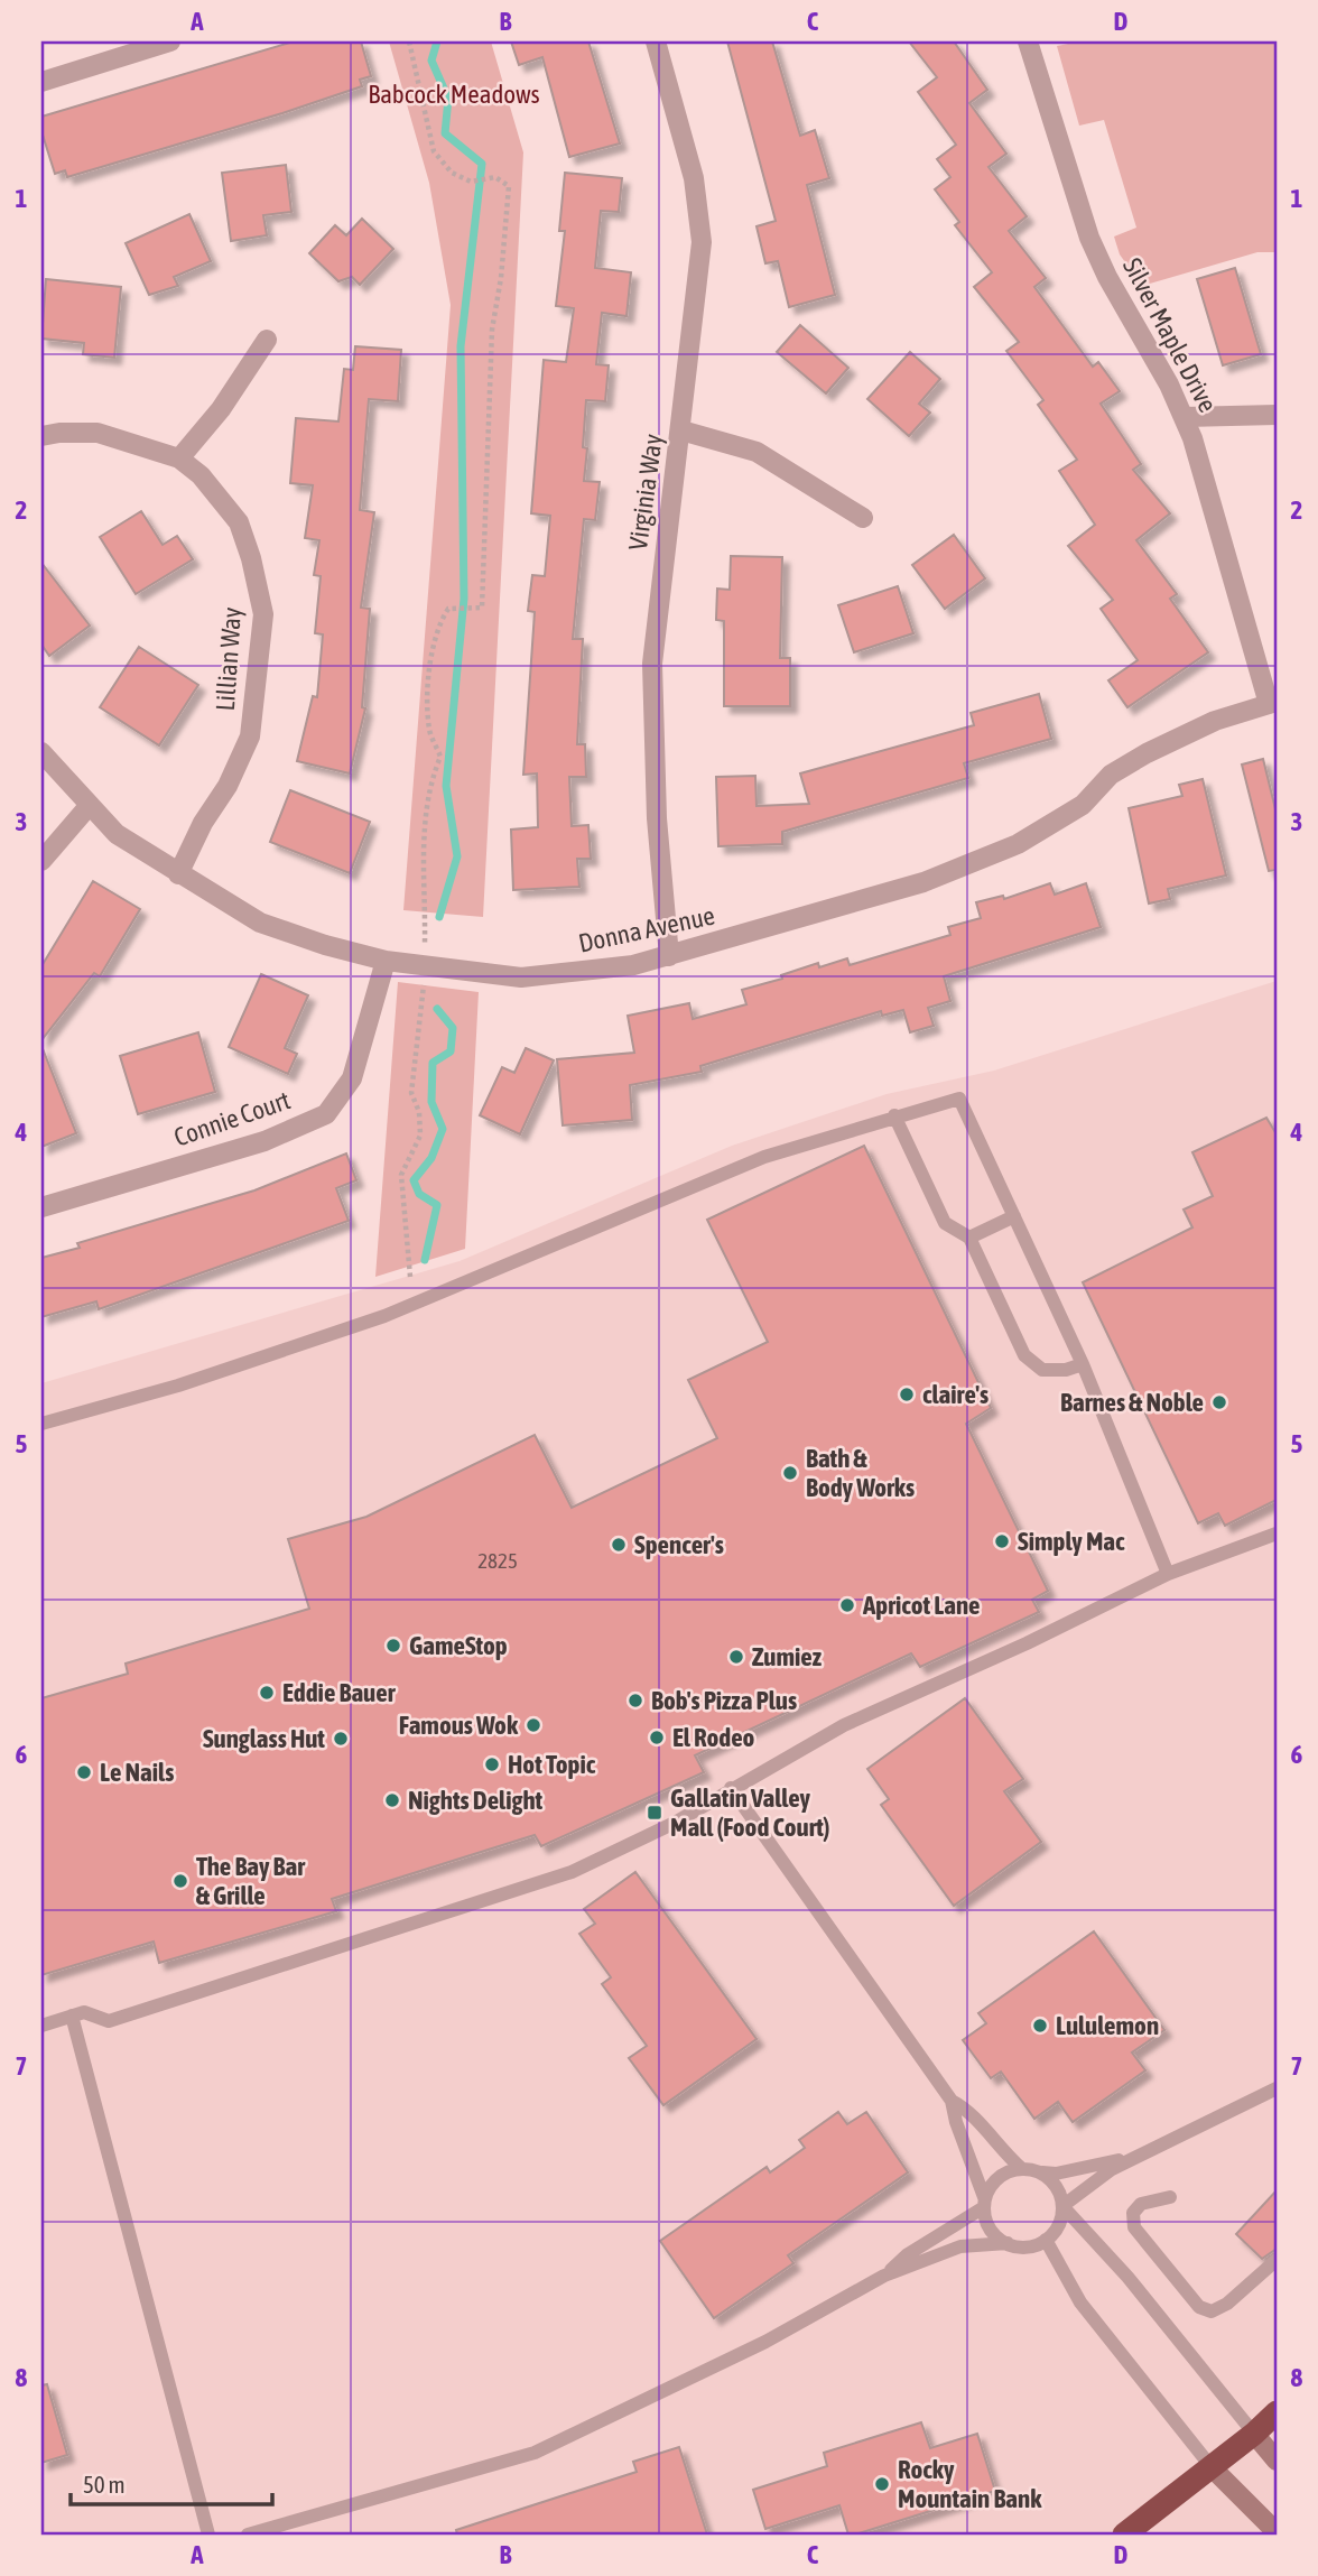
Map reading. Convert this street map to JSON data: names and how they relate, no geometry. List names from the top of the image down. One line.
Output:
{"streets":{"street":["Silver Maple Drive","Virginia Way","Lillian Way","Donna Avenue","Connie Court"]},"crossings":[["Silver Maple Drive","Donna Avenue"],["Virginia Way","Donna Avenue"],["Lillian Way","Donna Avenue"],["Donna Avenue","Connie Court"]],"parks":["Babcock Meadows"],"places":{"other":["claire's","Barnes & Noble","Bath & Body Works","Simply Mac","Spencer's","Apricot Lane","GameStop","Zumiez","Eddie Bauer","Bob's Pizza Plus","Famous Wok","El Rodeo","Sunglass Hut","Hot Topic","Le Nails","Nights Delight","The Bay Bar & Grille","Lululemon","Rocky Mountain Bank"],"transit":["Gallatin Valley Mall (Food Court)"]},"house_numbers":["2825"],"scale_bar":"50 m","grid":{"columns":["A","B","C","D"],"rows":["1","2","3","4","5","6","7","8"]}}
